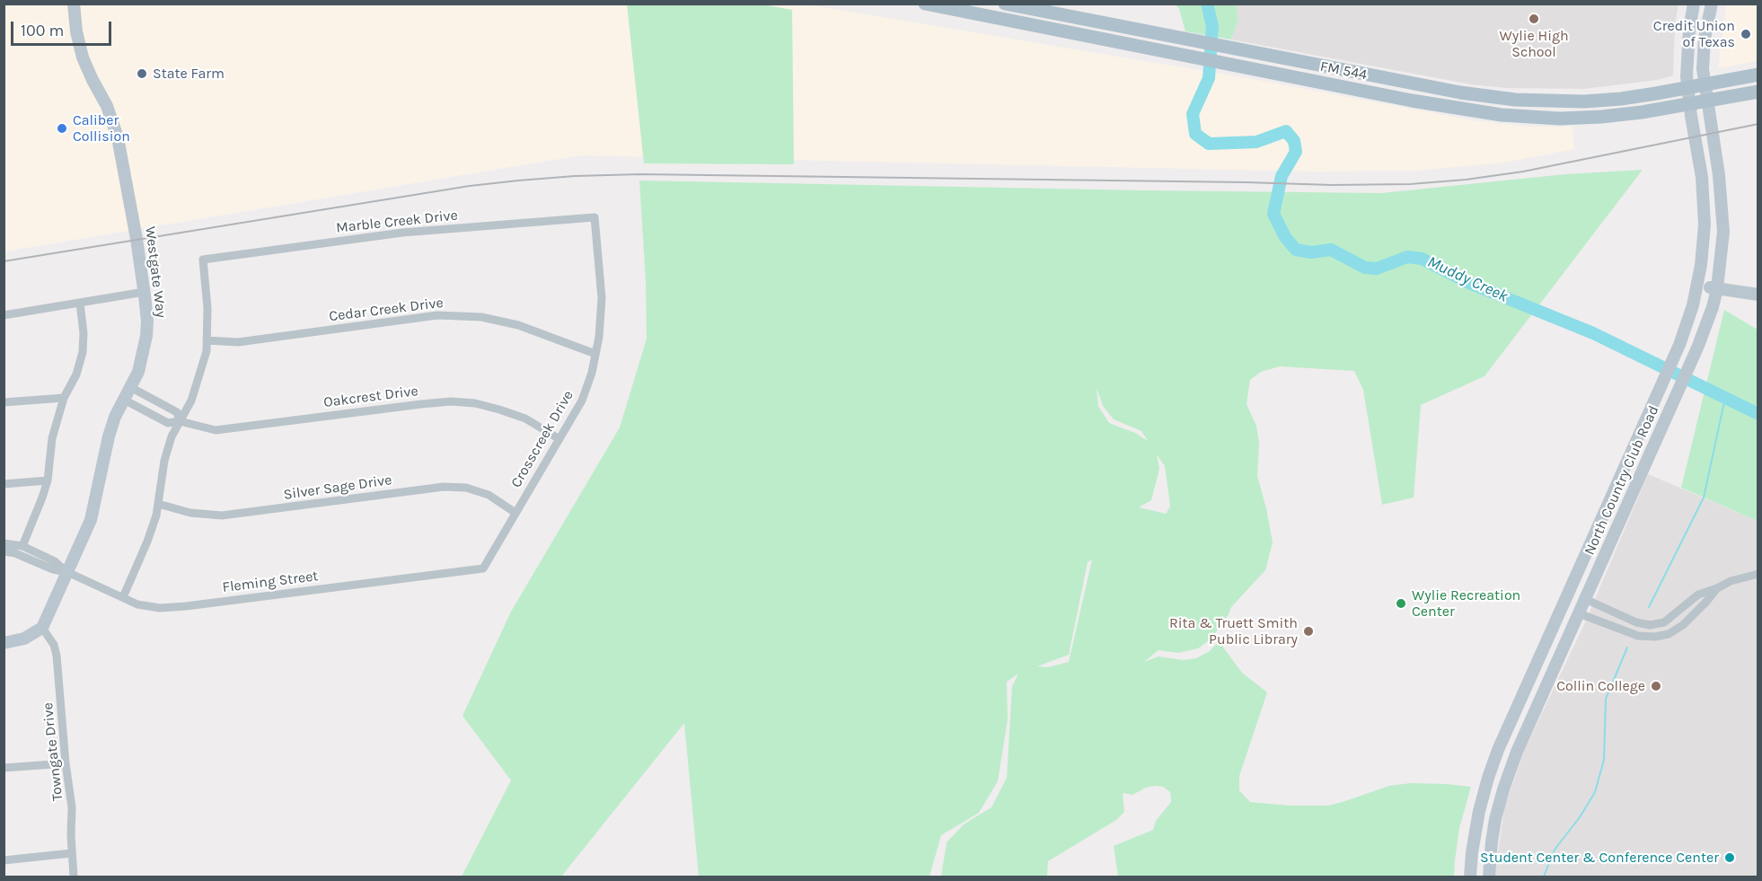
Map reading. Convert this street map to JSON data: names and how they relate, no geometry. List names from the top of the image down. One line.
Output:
{"streets":{"main road":["FM 544","Westgate Way","North Country Club Road"],"street":["Marble Creek Drive","Cedar Creek Drive","Oakcrest Drive","Crosscreek Drive","Silver Sage Drive","Fleming Street","Towngate Drive"]},"crossings":[["FM 544","North Country Club Road"],["Marble Creek Drive","Cedar Creek Drive"],["Marble Creek Drive","Crosscreek Drive"],["Westgate Way","Oakcrest Drive"],["Westgate Way","Fleming Street"],["Westgate Way","Towngate Drive"],["Cedar Creek Drive","Crosscreek Drive"],["Oakcrest Drive","Crosscreek Drive"],["Crosscreek Drive","Silver Sage Drive"],["Crosscreek Drive","Fleming Street"]],"water":["Muddy Creek"],"places":["Wylie High School","Credit Union of Texas","State Farm","Caliber Collision","Wylie Recreation Center","Rita & Truett Smith Public Library","Collin College","Student Center & Conference Center"],"scale_bar":"100 m"}
